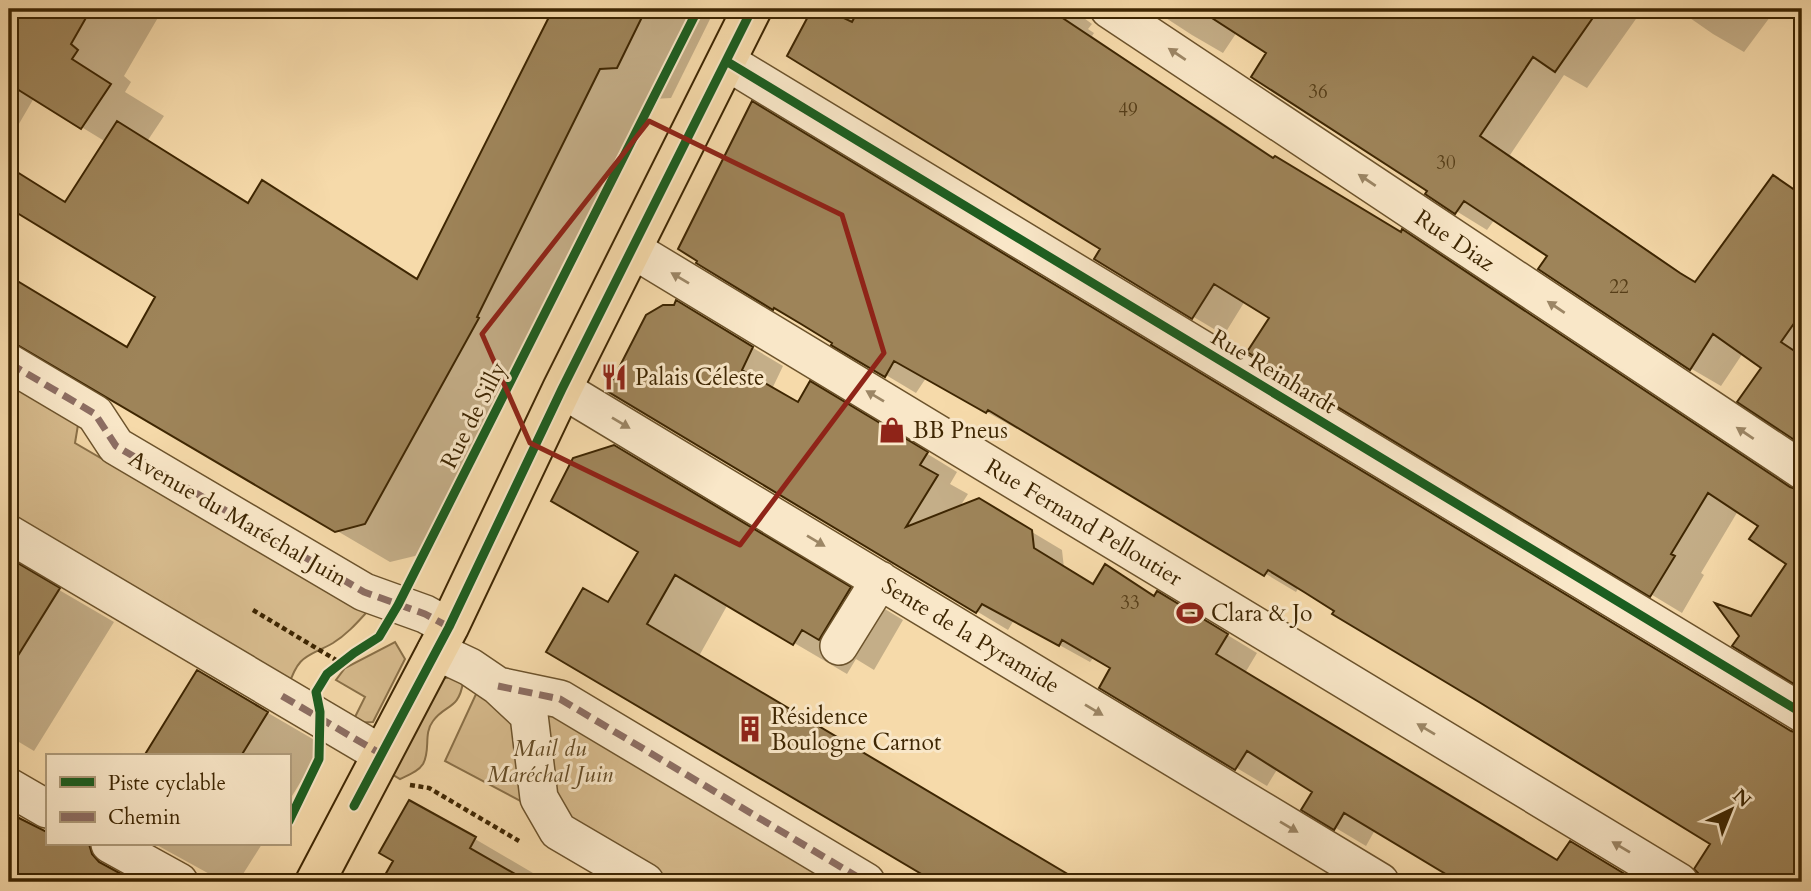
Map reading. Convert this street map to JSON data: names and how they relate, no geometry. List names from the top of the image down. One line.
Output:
{"streets":{"street":["Rue Diaz","Rue Reinhardt","Avenue du Maréchal Juin","Rue Fernand Pelloutier","Sente de la Pyramide"],"cycle path":["Rue de Silly"]},"one_way":["Rue Diaz","Rue Fernand Pelloutier","Sente de la Pyramide"],"parks":["Mail du Maréchal Juin"],"places":{"restaurant":["Palais Céleste"],"shop":["BB Pneus"],"sports":["Clara & Jo"],"building":["Résidence Boulogne Carnot"]},"house_numbers":["36","49","30","22","33"],"legend":["Piste cyclable","Chemin"],"north":"top right"}
